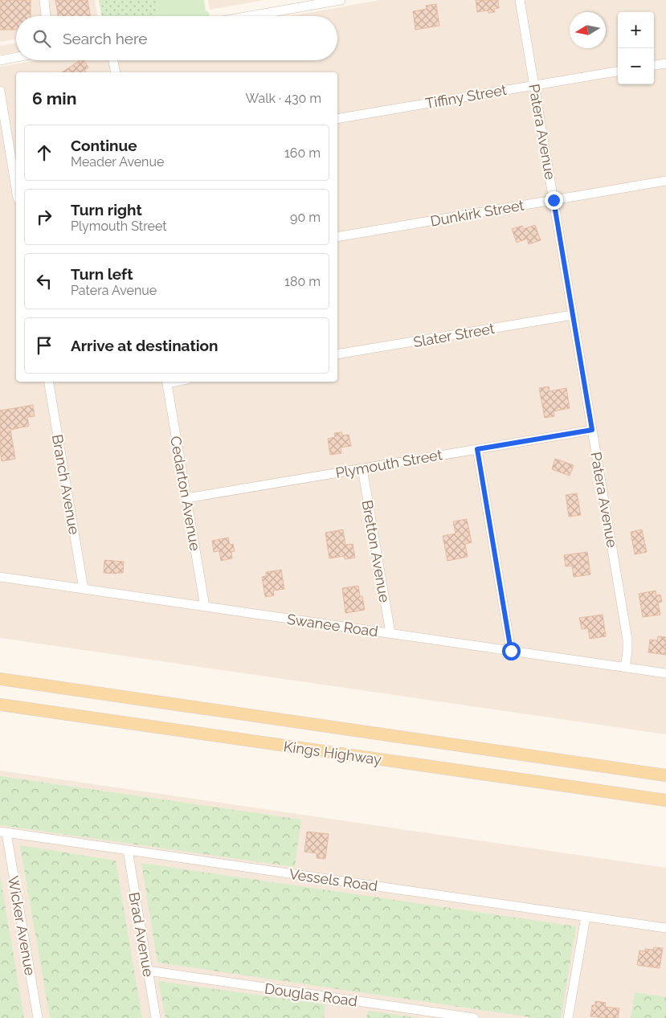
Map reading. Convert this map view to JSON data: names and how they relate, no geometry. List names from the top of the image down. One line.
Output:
{"streets":{"main road":["Kings Highway"],"street":["Tiffiny Street","Patera Avenue","Dunkirk Street","Slater Street","Plymouth Street","Branch Avenue","Cedarton Avenue","Bretton Avenue","Swanee Road","Vessels Road","Wicker Avenue","Brad Avenue","Douglas Road"]},"crossings":[["Tiffiny Street","Patera Avenue"],["Patera Avenue","Dunkirk Street"],["Patera Avenue","Slater Street"],["Patera Avenue","Plymouth Street"],["Patera Avenue","Swanee Road"],["Plymouth Street","Cedarton Avenue"],["Plymouth Street","Bretton Avenue"],["Branch Avenue","Swanee Road"],["Cedarton Avenue","Swanee Road"],["Bretton Avenue","Swanee Road"],["Vessels Road","Wicker Avenue"],["Vessels Road","Brad Avenue"],["Brad Avenue","Douglas Road"]],"north":"left","page":{"map_buttons":["+","−"],"search":"Search here","heading":["6 min","Walk · 430 m"],"list":[["Continue","Meader Avenue","160 m"],["Turn right","Plymouth Street","90 m"],["Turn left","Patera Avenue","180 m"],"Arrive at destination"]}}
